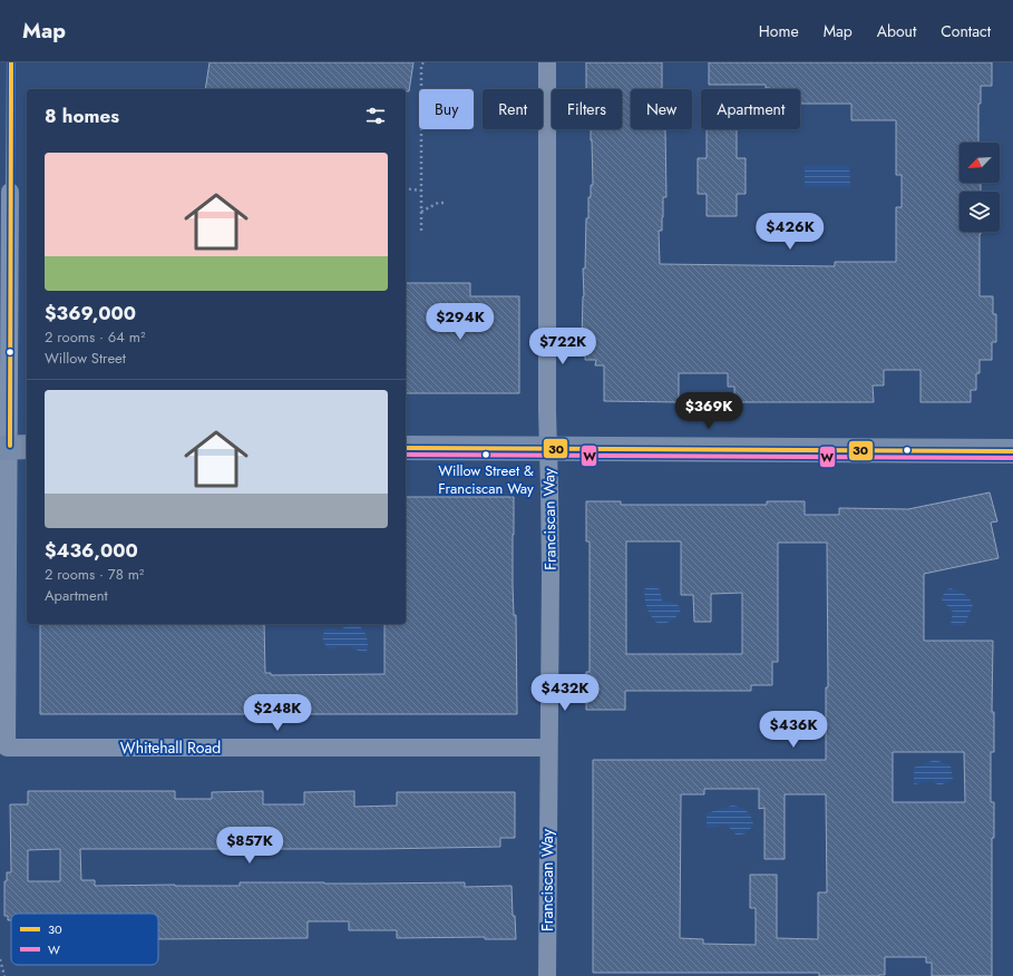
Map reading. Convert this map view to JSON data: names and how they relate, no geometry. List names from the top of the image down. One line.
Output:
{"streets":{"street":["Franciscan Way","Whitehall Road"]},"crossings":[["Franciscan Way","Whitehall Road"]],"places":["Willow Street & Franciscan Way"],"lines":["transit line 30","transit line W"],"legend":["30","W"],"north":"bottom left","page":{"header":"Map","nav":["Home","Map","About","Contact"],"chip":["Buy","Rent","Filters","New","Apartment"],"heading":"8 homes","list":[{"name":"$369,000","note":"2 rooms · 64 m² · Willow Street"},{"name":"$436,000","note":"2 rooms · 78 m² · Apartment"}],"price":["$426K","$294K","$722K","$369K","$432K","$248K","$436K","$857K"]}}
